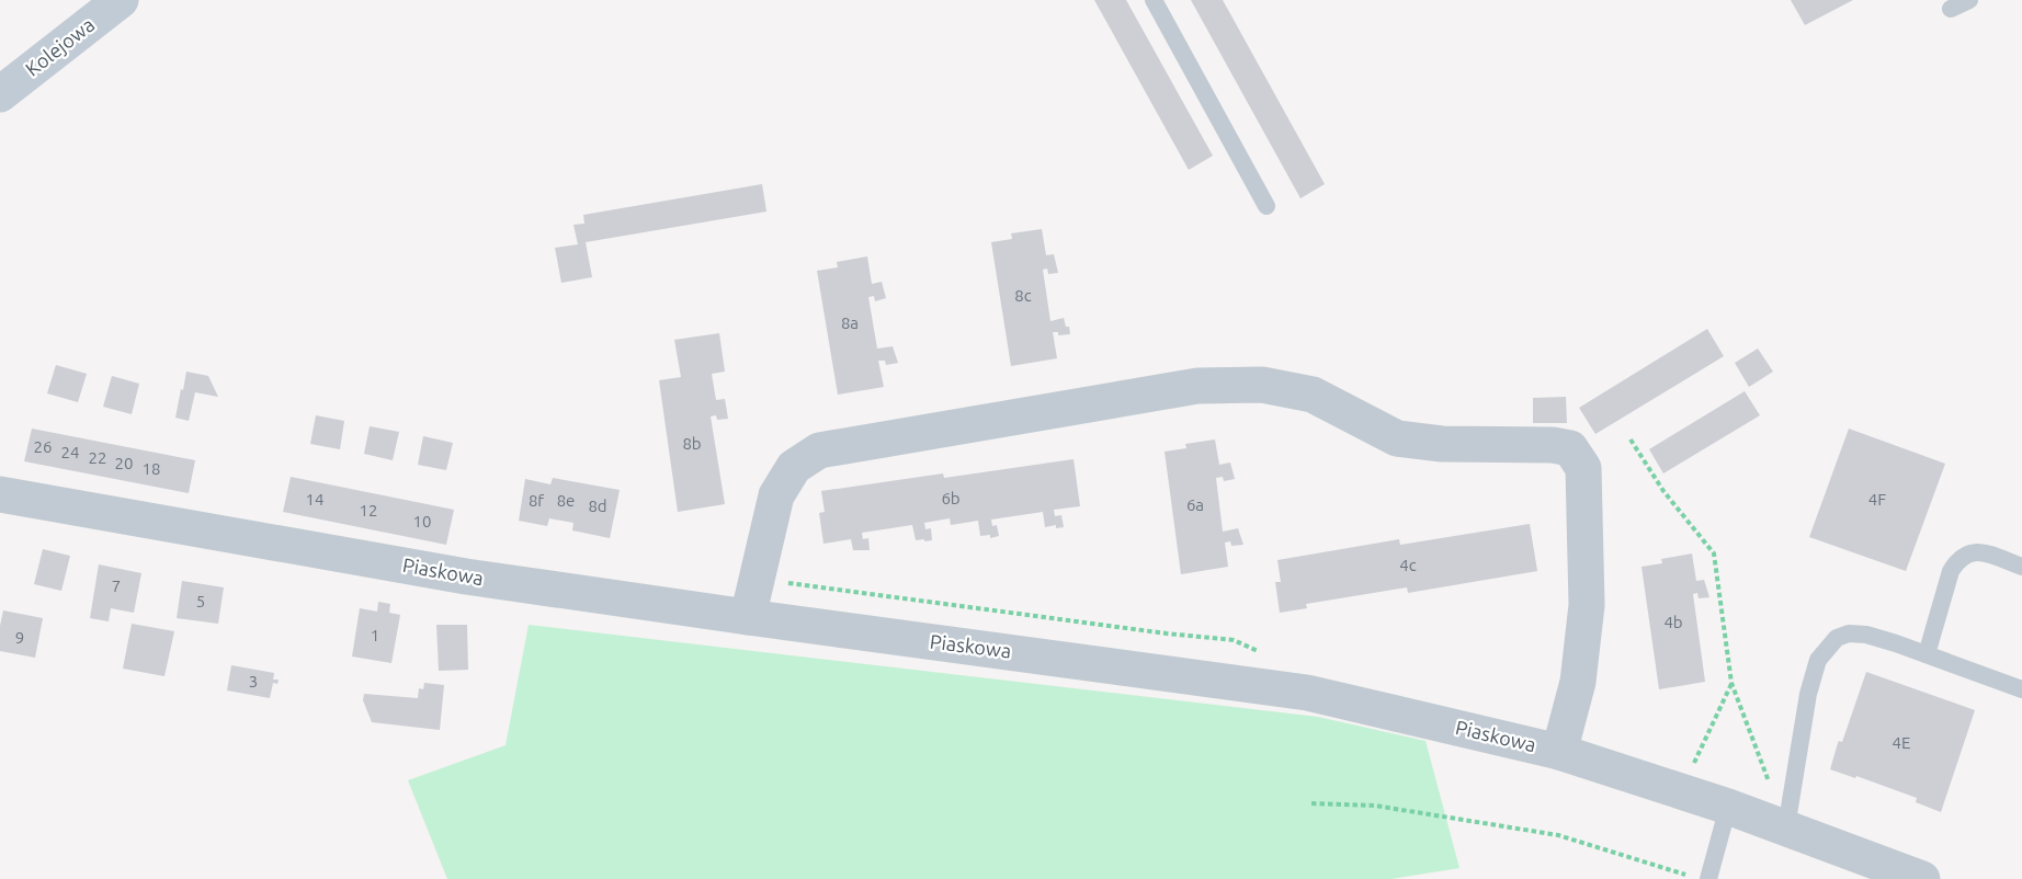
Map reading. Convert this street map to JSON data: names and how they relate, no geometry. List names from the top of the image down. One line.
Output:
{"streets":{"street":["Kolejowa","Piaskowa"]},"house_numbers":["8c","8a","8b","26","24","22","20","18","6b","14","4F","8f","8e","6a","8d","12","10","4c","7","5","4b","1","9","3","4E"]}
